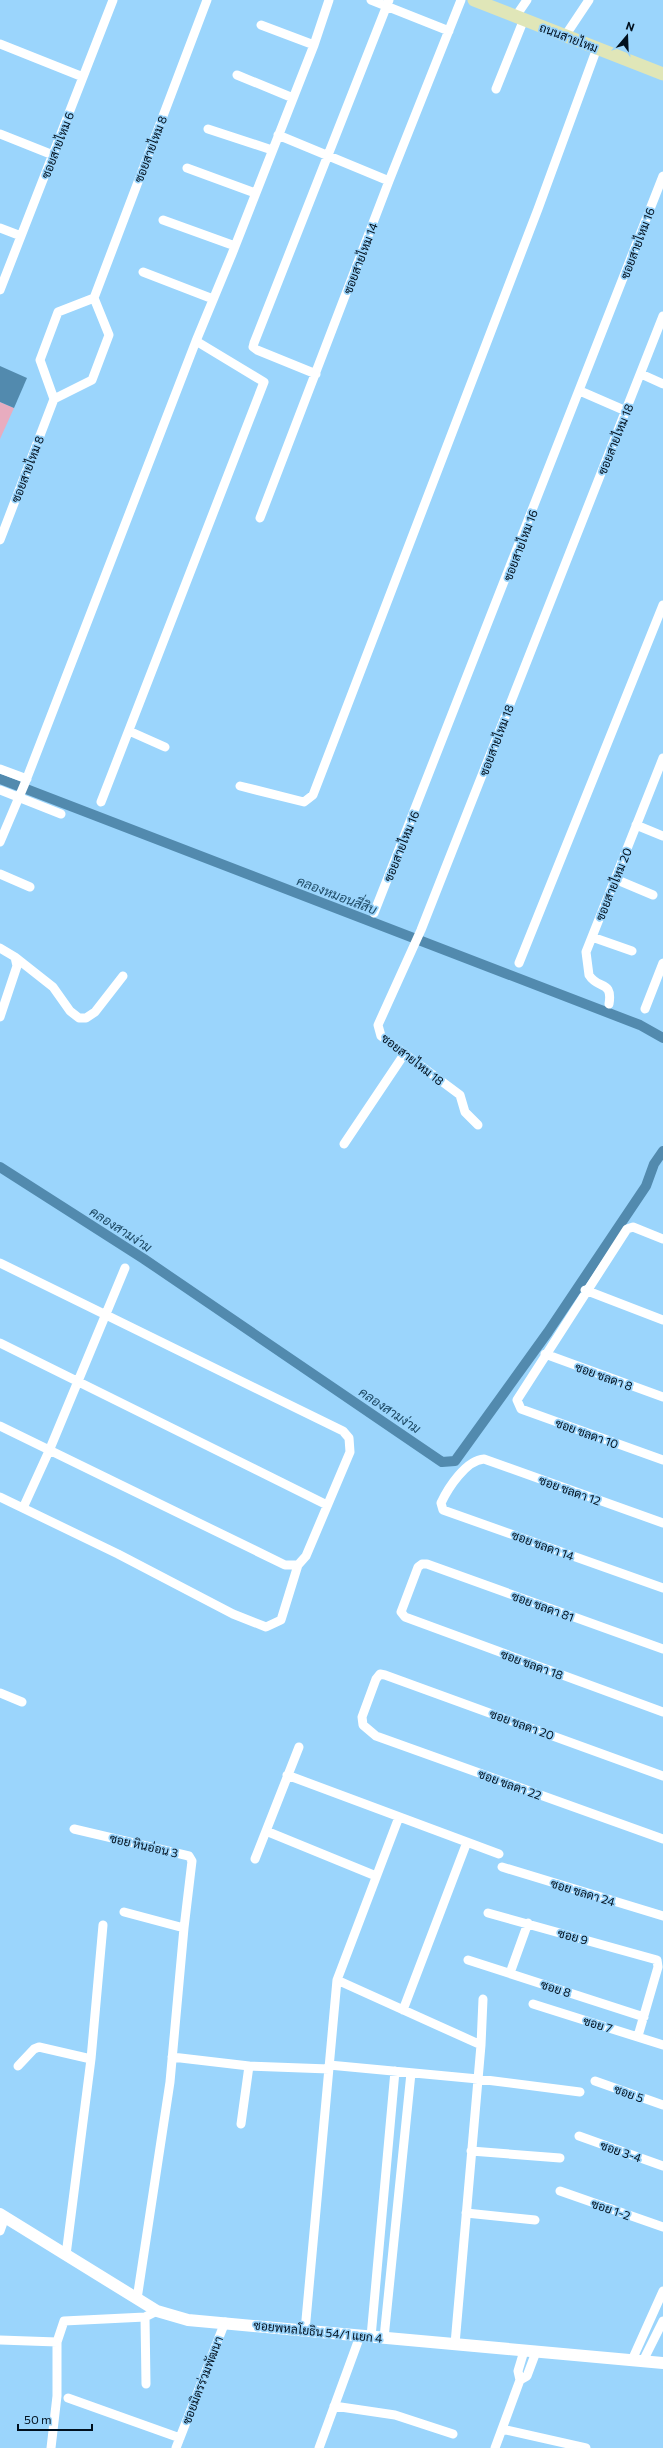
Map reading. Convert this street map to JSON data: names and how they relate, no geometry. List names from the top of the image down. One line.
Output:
{"streets":{"main road":["ถนนสายไหม"],"street":["ซอยสายไหม 6","ซอยสายไหม 8","ซอยสายไหม 16","ซอยสายไหม 14","ซอยสายไหม 18","ซอยสายไหม 20","ซอย ชลดา 8","ซอย ชลดา 10","ซอย ชลดา 12","ซอย ชลดา 14","ซอย ชลดา 81","ซอย ชลดา 18","ซอย ชลดา 20","ซอย ชลดา 22","ซอย หินอ่อน 3","ซอย ชลดา 24","ซอย 9","ซอย 8","ซอย 7","ซอย 5","ซอย 3-4","ซอย 1-2","ซอยพหลโยธิน 54/1 แยก 4","ซอยมิตรร่วมพัฒนา"]},"crossings":[["ซอย ชลดา 8","ซอย ชลดา 10"],["ซอย ชลดา 12","ซอย ชลดา 14"],["ซอย ชลดา 81","ซอย ชลดา 18"],["ซอย ชลดา 20","ซอย ชลดา 22"],["ซอย หินอ่อน 3","ซอยพหลโยธิน 54/1 แยก 4"],["ซอยพหลโยธิน 54/1 แยก 4","ซอยมิตรร่วมพัฒนา"]],"water":["คลองหมอนสี่สิบ","คลองสามง่าม"],"scale_bar":"50 m","north":"top"}
